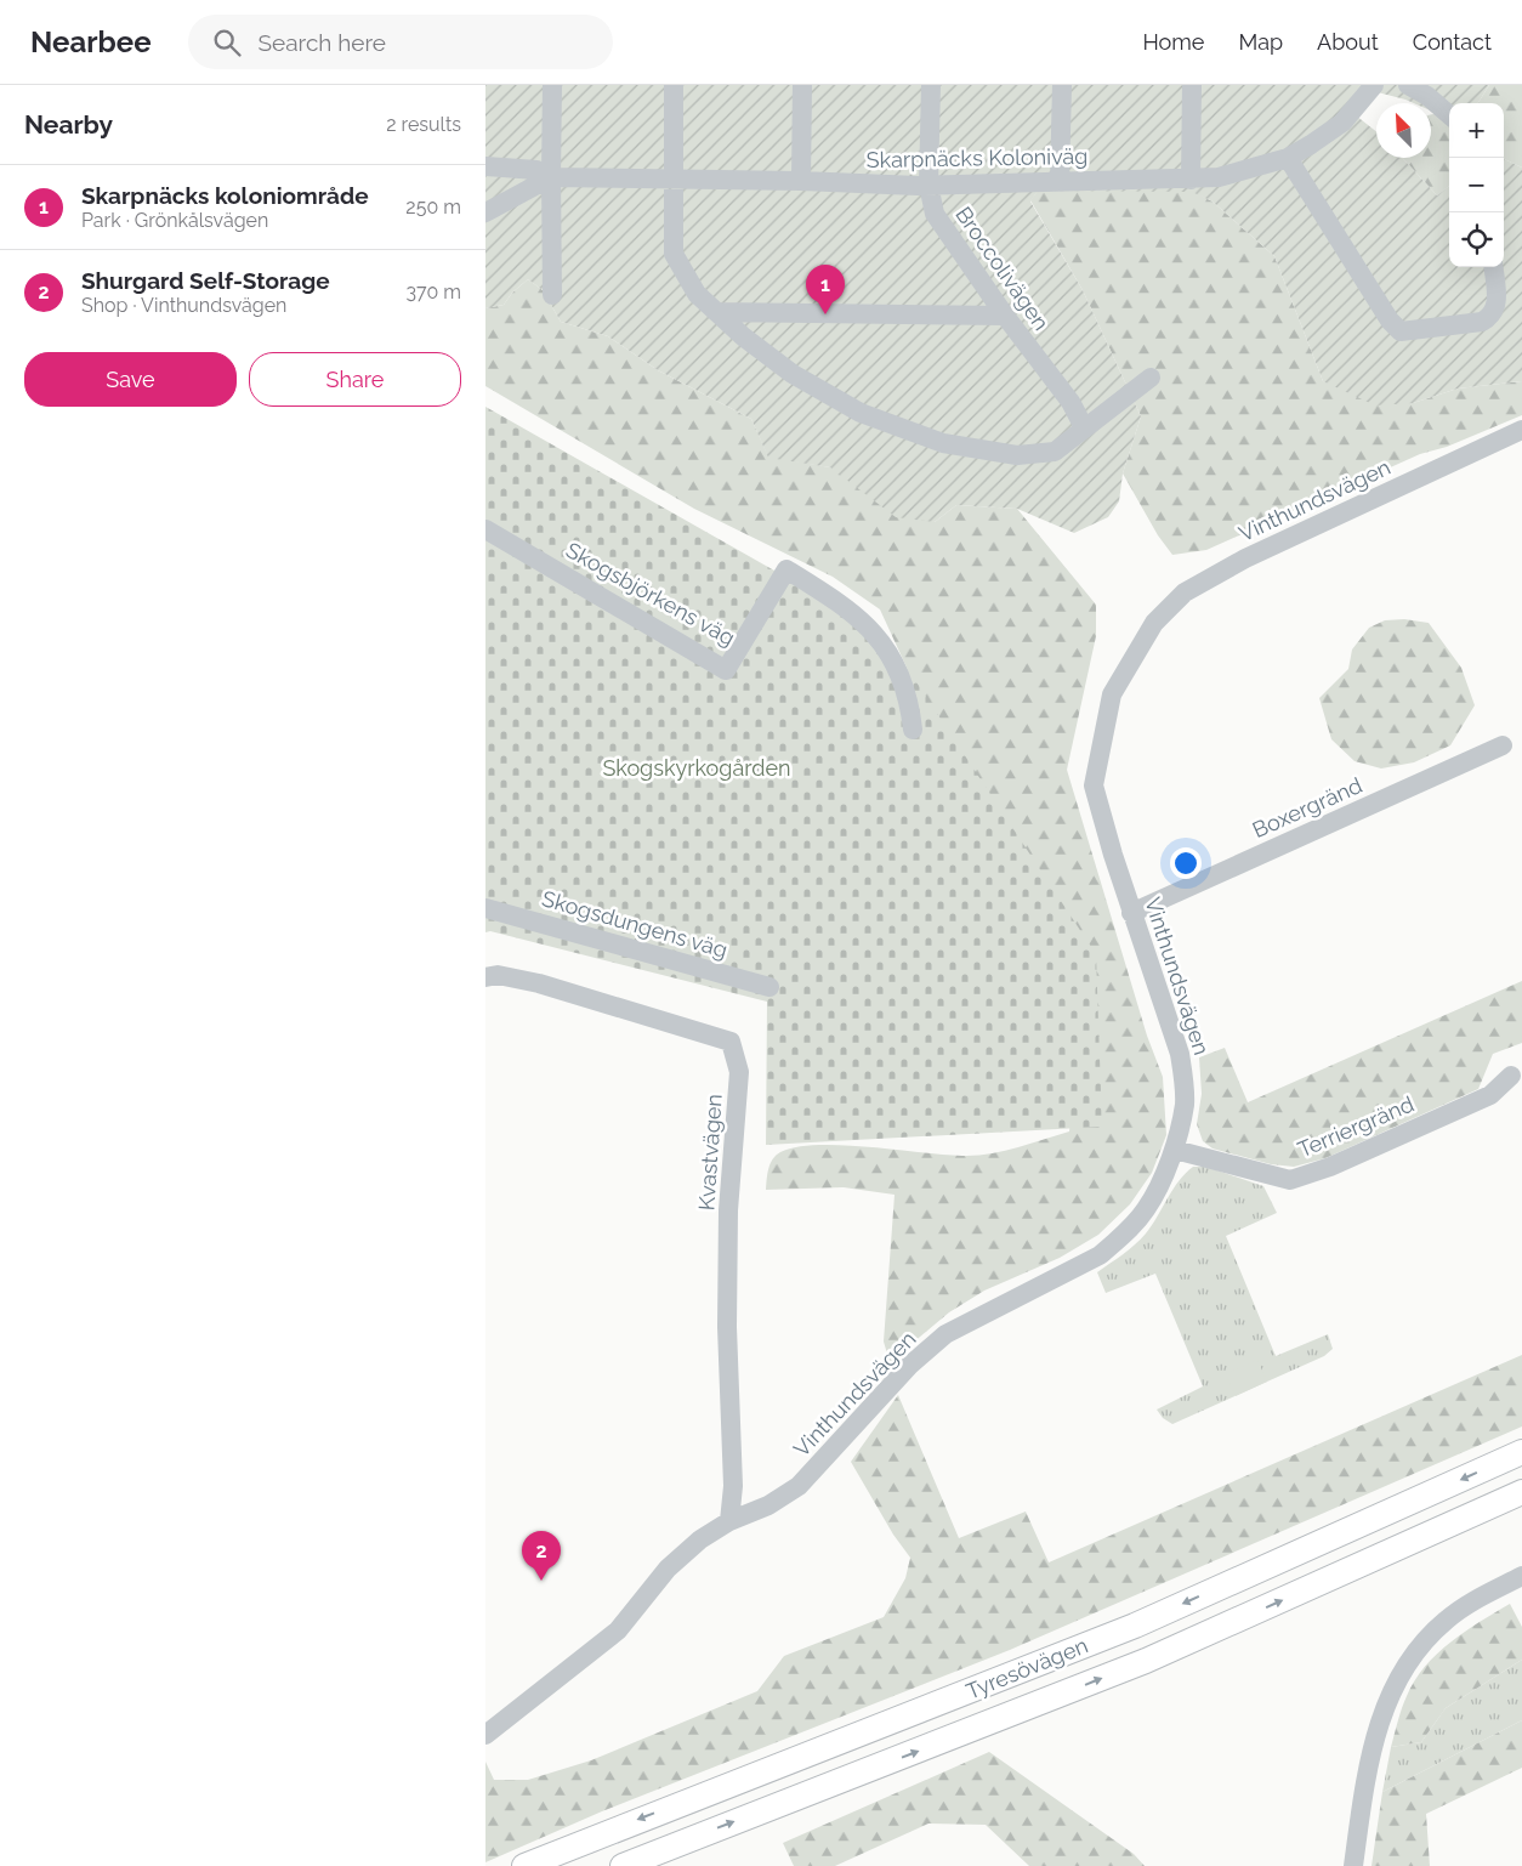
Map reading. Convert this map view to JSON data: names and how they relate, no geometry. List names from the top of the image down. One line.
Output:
{"streets":{"main road":["Tyresövägen"],"street":["Skarpnäcks Koloniväg","Broccolivägen","Vinthundsvägen","Skogsbjörkens väg","Boxergränd","Skogsdungens väg","Terriergränd","Kvastvägen"]},"crossings":[["Skarpnäcks Koloniväg","Broccolivägen"],["Vinthundsvägen","Boxergränd"],["Vinthundsvägen","Terriergränd"],["Vinthundsvägen","Kvastvägen"]],"parks":["Skogskyrkogården"],"north":"top left","page":{"header":"Nearbee","search":"Search here","nav":["Home","Map","About","Contact"],"heading":["Nearby","2 results"],"map_buttons":["+","−"],"list":[{"mark":"1","name":"Skarpnäcks koloniområde","note":"Park · Grönkålsvägen","value":"250 m"},{"mark":"2","name":"Shurgard Self-Storage","note":"Shop · Vinthundsvägen","value":"370 m"}],"pins":["1","2"],"buttons":["Save","Share"]}}
